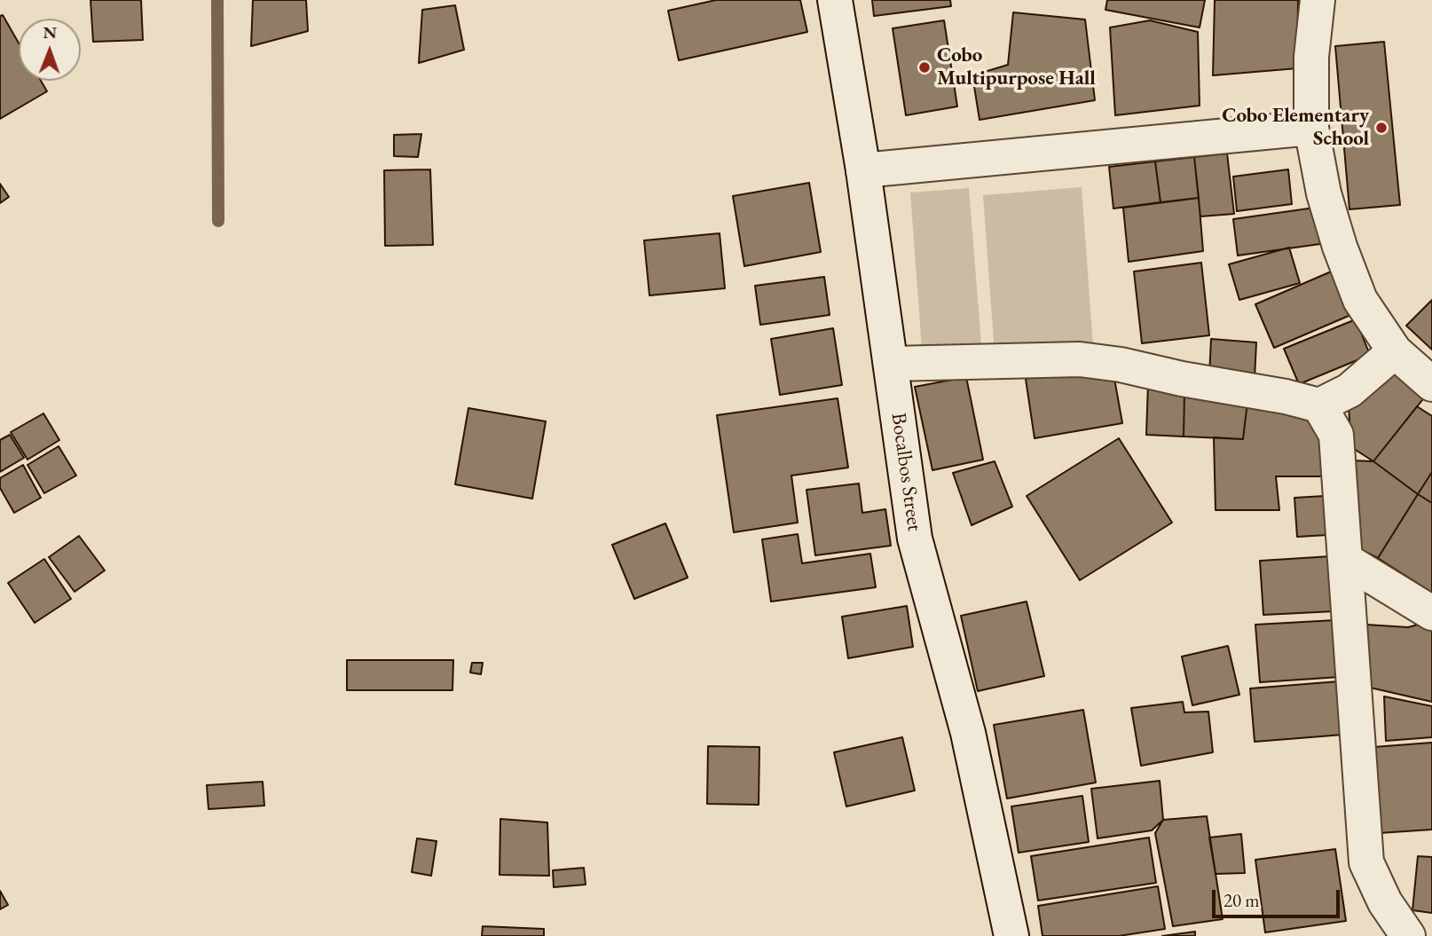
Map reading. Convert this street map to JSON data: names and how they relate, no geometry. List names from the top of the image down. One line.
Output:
{"streets":{"street":["Bocalbos Street"]},"places":["Cobo Multipurpose Hall","Cobo Elementary School"],"scale_bar":"20 m","north":"top"}
